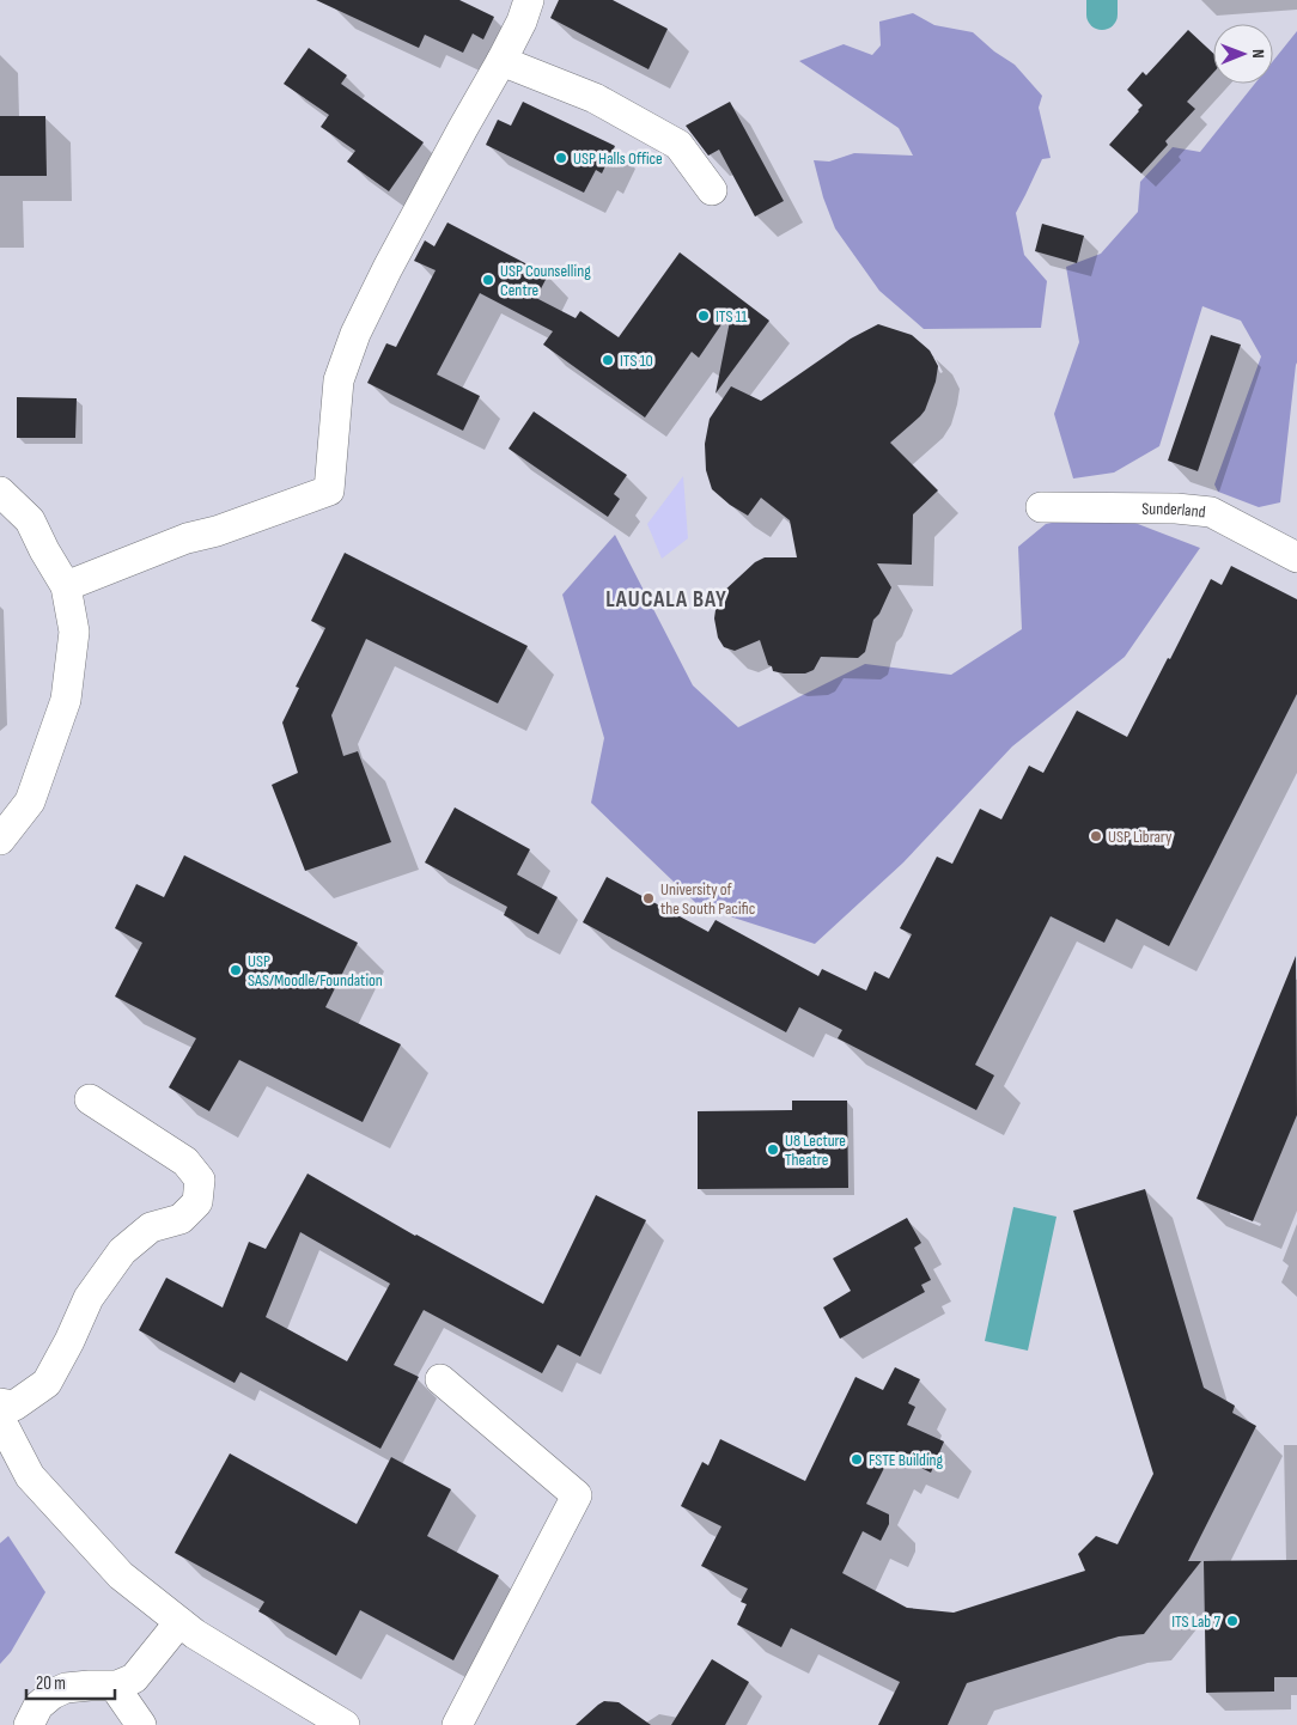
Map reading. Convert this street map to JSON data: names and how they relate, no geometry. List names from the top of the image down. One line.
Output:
{"streets":{"street":["Sunderland"]},"districts":["LAUCALA BAY"],"places":["USP Halls Office","USP Counselling Centre","ITS 11","ITS 10","USP Library","University of the South Pacific","USP SAS/Moodle/Foundation","U8 Lecture Theatre","FSTE Building","ITS Lab 7"],"scale_bar":"20 m","north":"right"}
